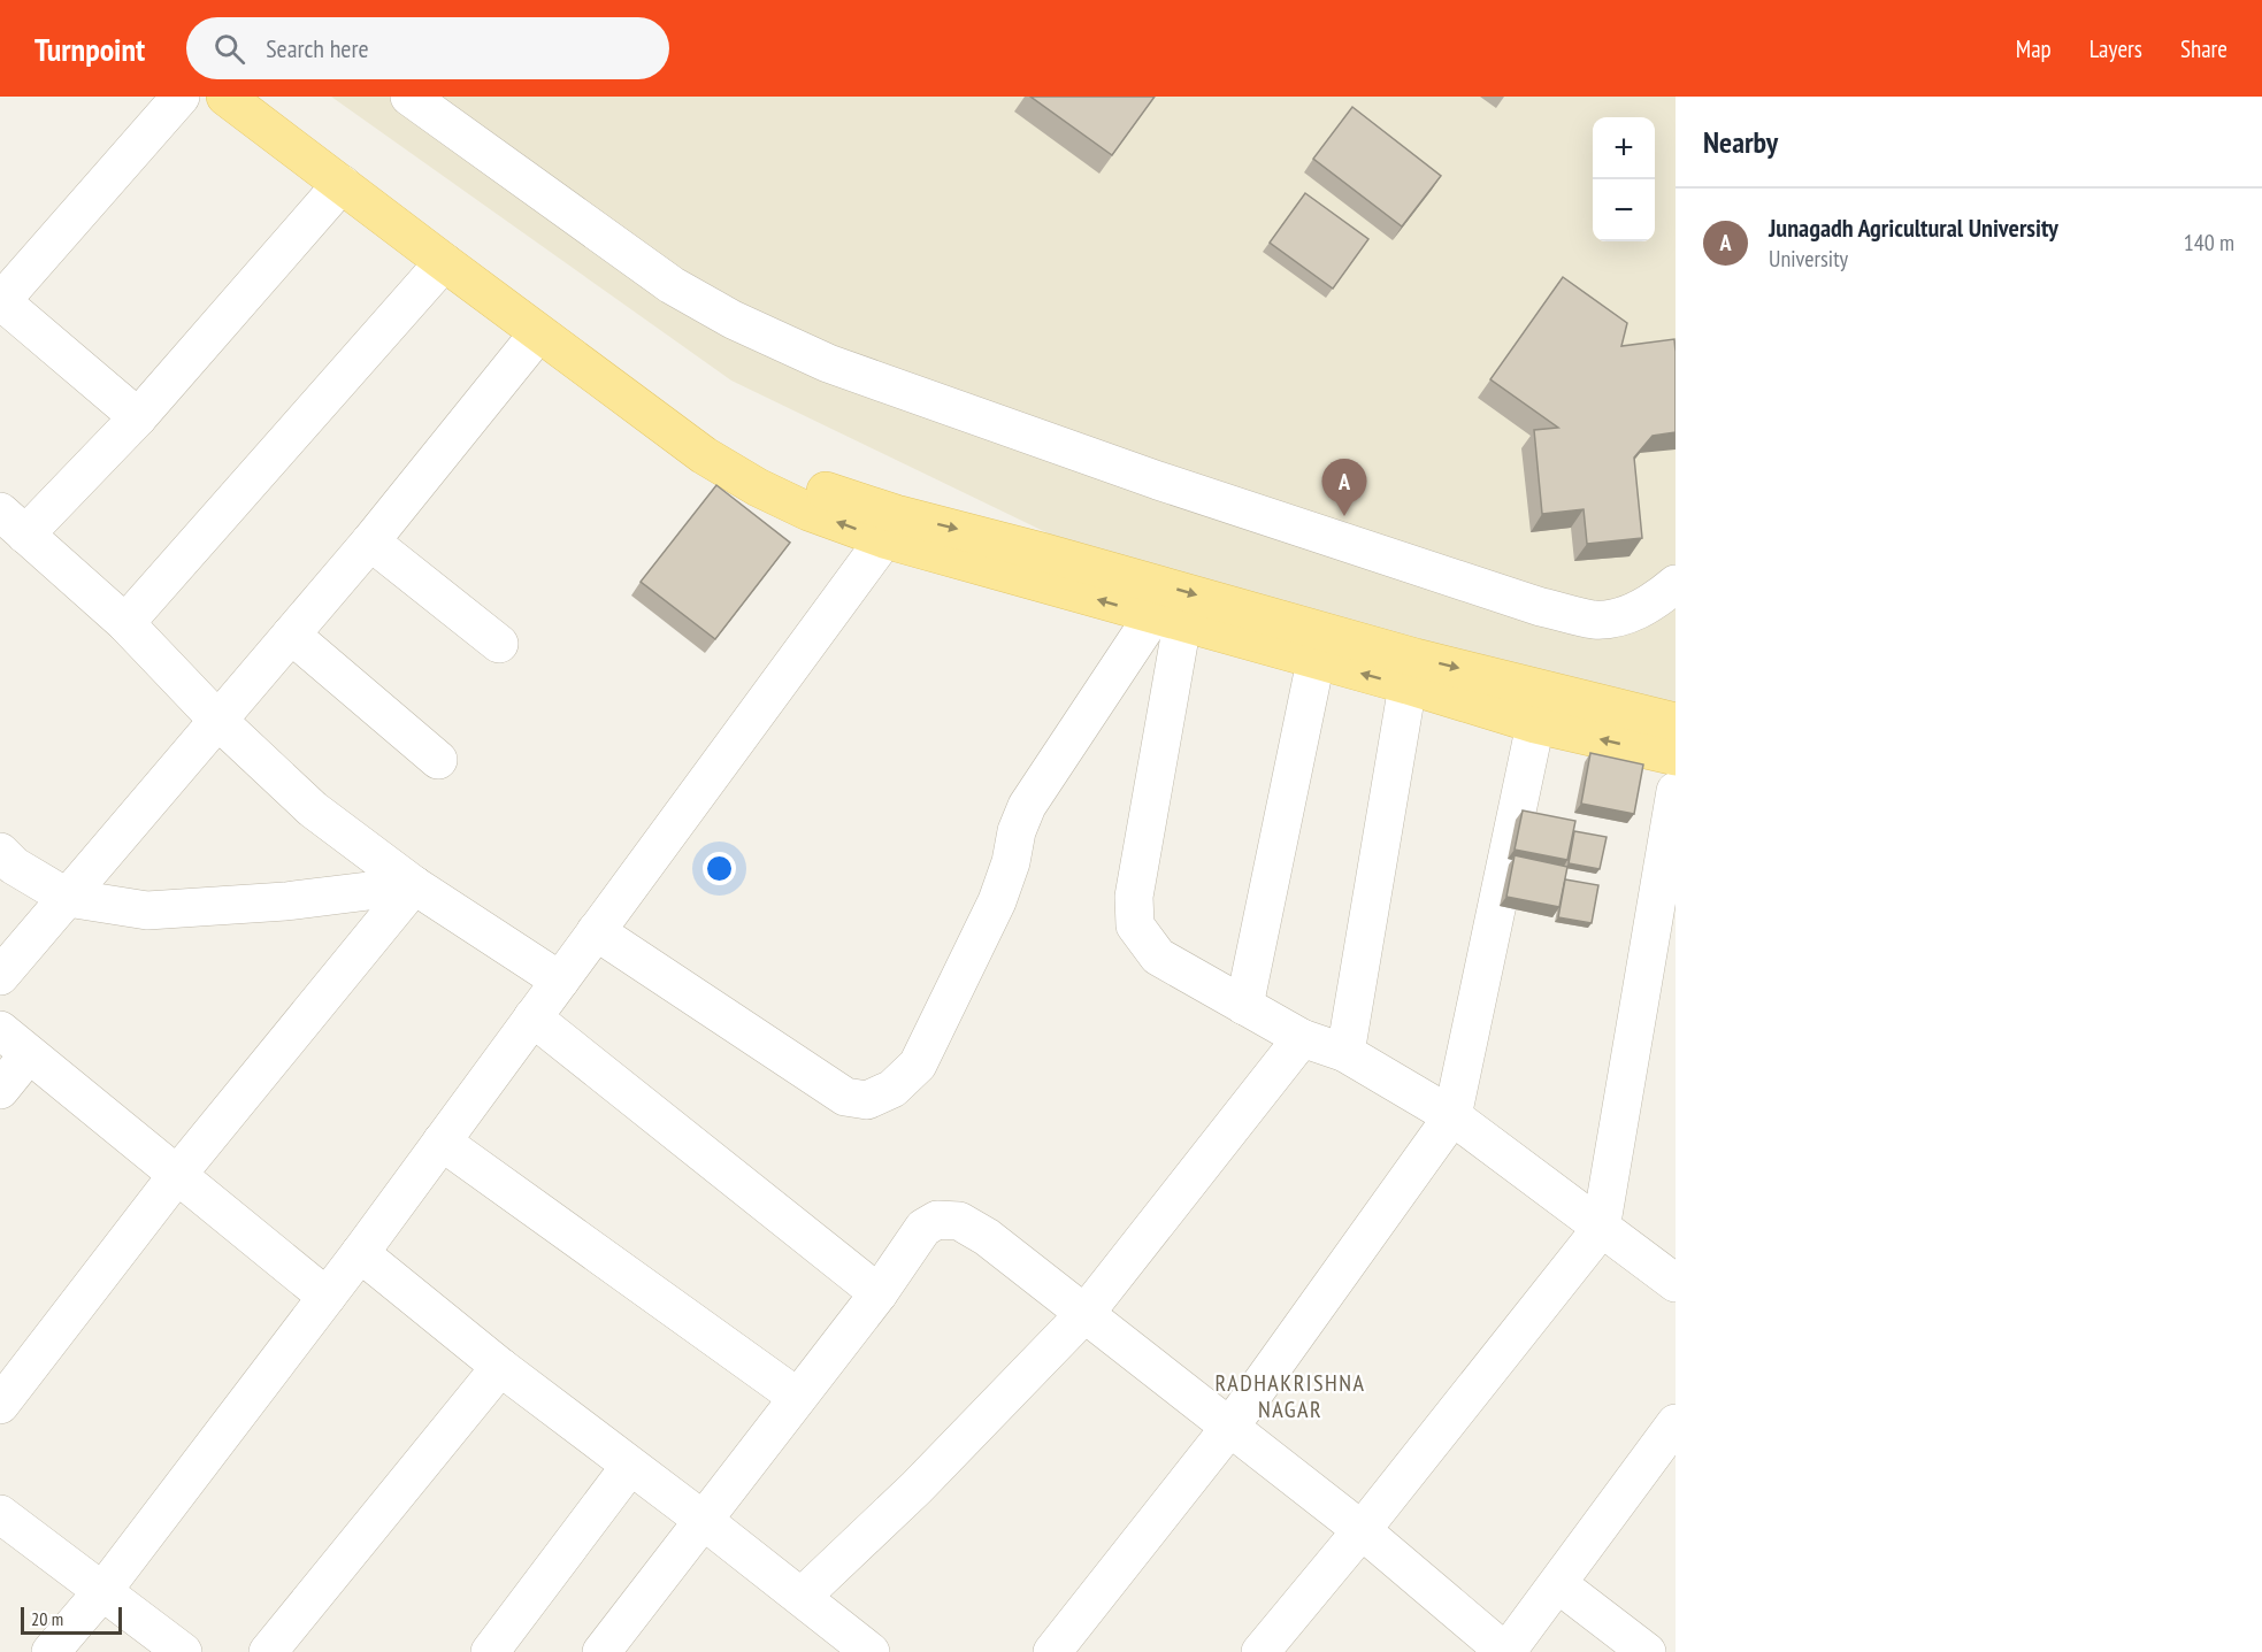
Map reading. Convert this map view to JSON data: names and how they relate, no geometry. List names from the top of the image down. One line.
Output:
{"districts":["RADHAKRISHNA NAGAR"],"scale_bar":"20 m","page":{"header":"Turnpoint","search":"Search here","nav":["Map","Layers","Share"],"heading":"Nearby","map_buttons":["+","−"],"list":[{"mark":"A","name":"Junagadh Agricultural University","note":"University","value":"140 m"}],"pins":"A","scale":"20 m"}}
